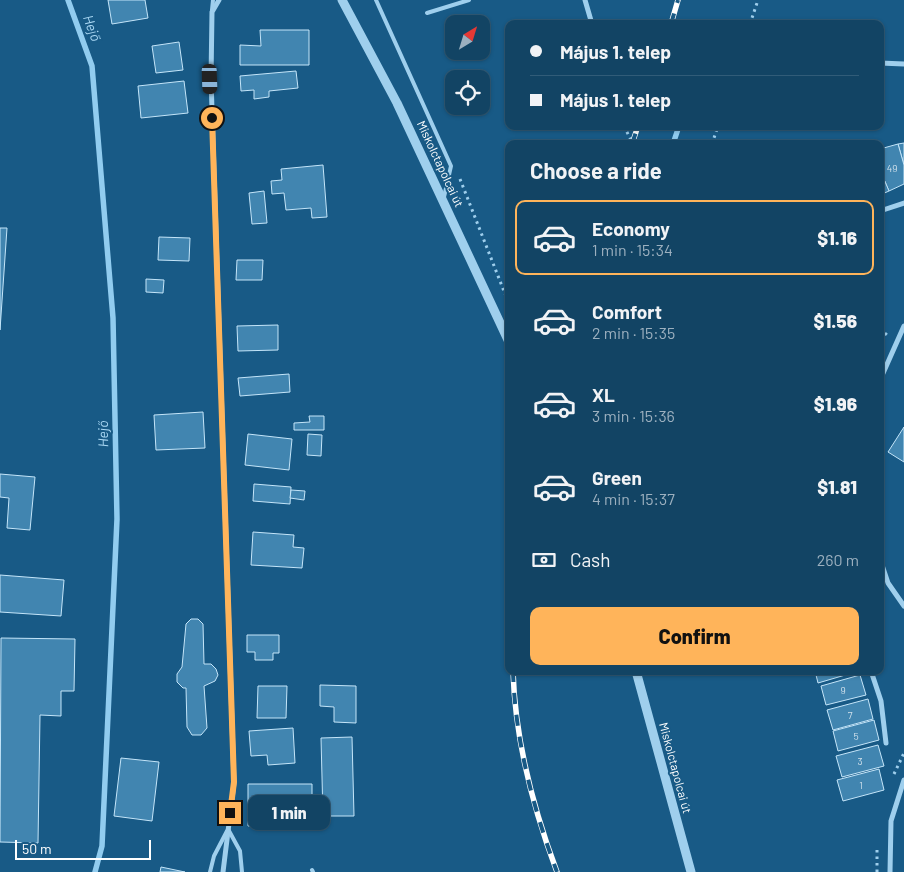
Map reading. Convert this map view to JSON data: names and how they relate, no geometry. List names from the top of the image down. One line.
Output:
{"streets":{"street":["Miskolctapolcai út"]},"water":["Hejő"],"house_numbers":["49","9","7","5","3","1"],"scale_bar":"50 m","north":"top right","page":{"banner":["Május 1. telep","Május 1. telep"],"heading":"Choose a ride","list":[{"name":"Economy","note":"1 min · 15:34","value":"$1.16"},{"name":"Comfort","note":"2 min · 15:35","value":"$1.56"},{"name":"XL","note":"3 min · 15:36","value":"$1.96"},{"name":"Green","note":"4 min · 15:37","value":"$1.81"}],"pay":["Cash","260 m"],"buttons":"Confirm","bubble":"1 min","scale":"50 m"}}
